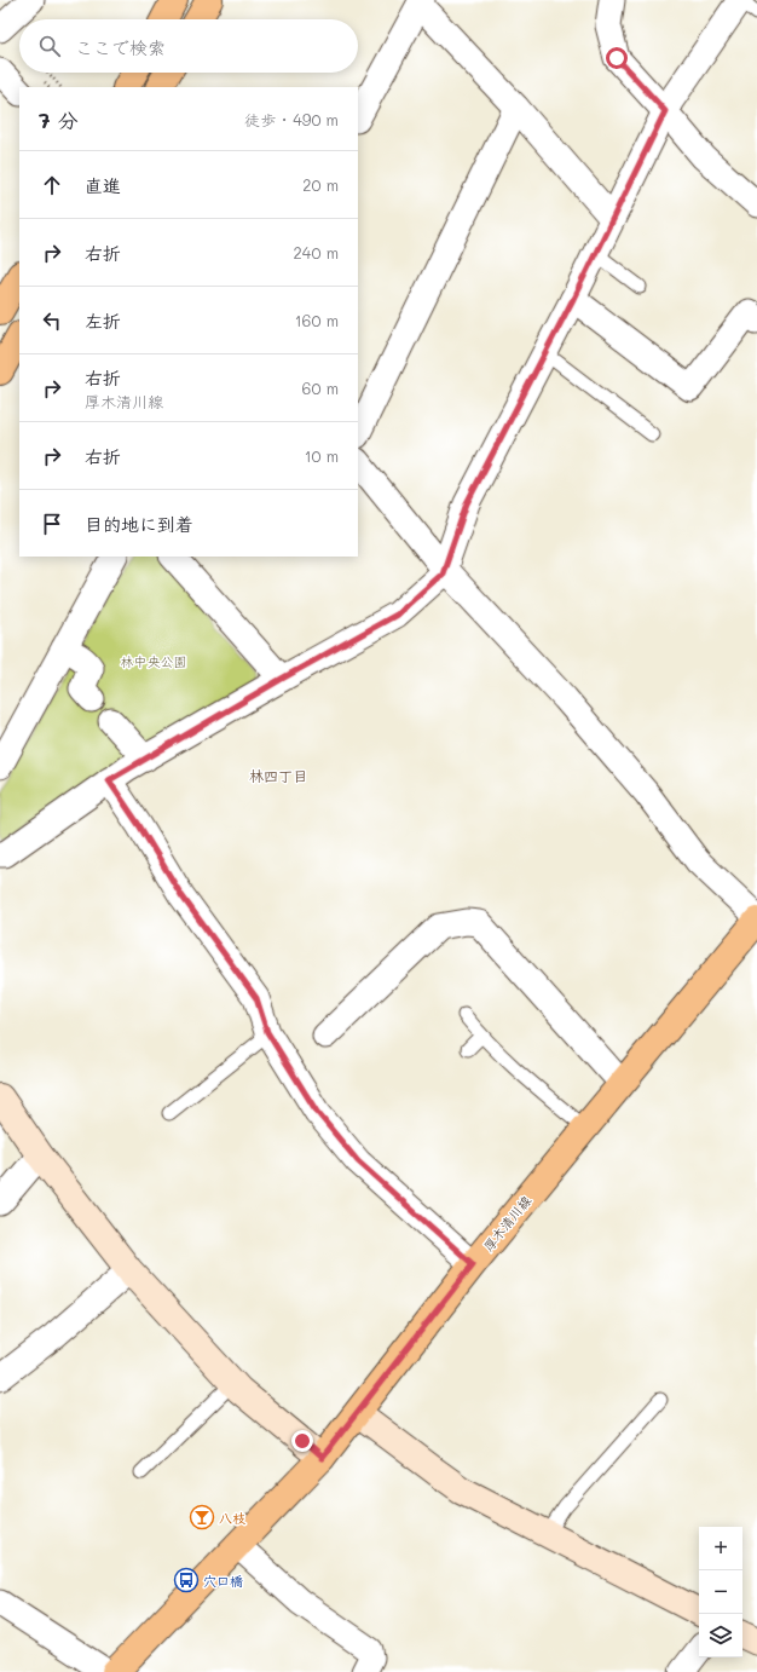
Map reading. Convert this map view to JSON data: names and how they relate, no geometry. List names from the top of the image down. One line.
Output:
{"streets":{"main road":["厚木清川線"]},"districts":["林四丁目"],"parks":["林中央公園"],"places":{"bar":["八枝"],"bus stop":["穴口橋"]},"page":{"search":"ここで検索","heading":["7 分","徒歩 · 490 m"],"list":[["直進","20 m"],["右折","240 m"],["左折","160 m"],["右折","厚木清川線","60 m"],["右折","10 m"],"目的地に到着"],"map_buttons":["+","−"]}}
